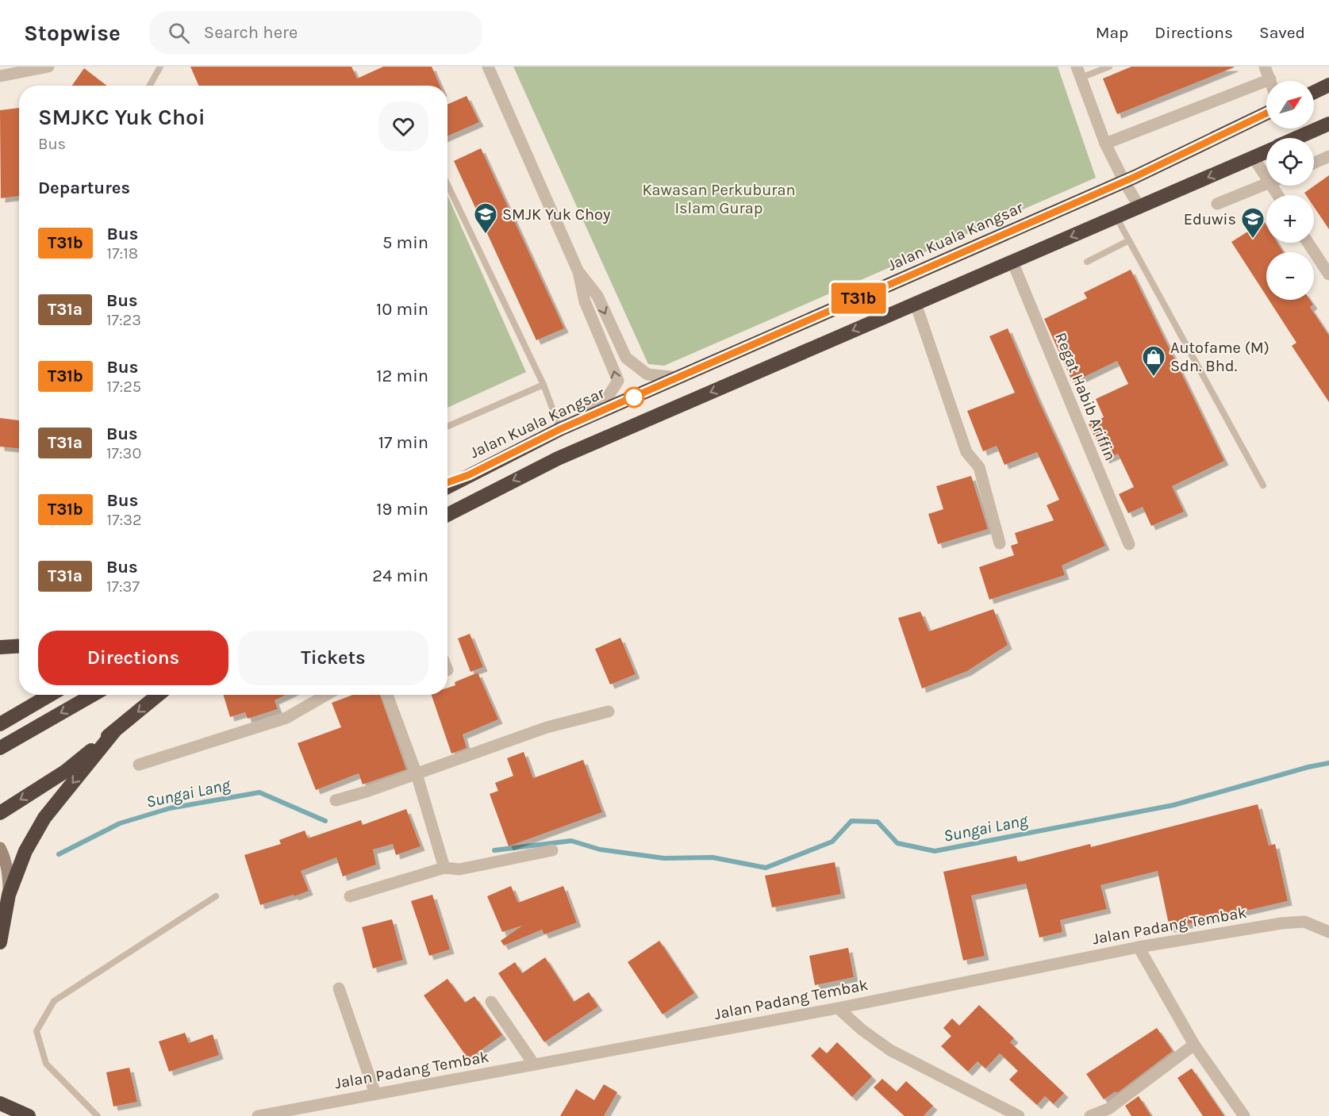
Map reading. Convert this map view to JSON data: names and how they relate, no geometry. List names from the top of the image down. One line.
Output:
{"streets":{"highway":["Jalan Kuala Kangsar"],"street":["Regat Habib Ariffin","Jalan Padang Tembak"]},"water":["Sungai Lang"],"parks":["Kawasan Perkuburan Islam Gurap"],"places":{"school or university":["SMJK Yuk Choy","Eduwis"],"shop":["Autofame (M) Sdn. Bhd."]},"lines":["bus line T31b"],"north":"top right","page":{"header":"Stopwise","search":"Search here","nav":["Map","Directions","Saved"],"on_map":"T31b","map_buttons":["+","−"],"heading":[["SMJKC Yuk Choi","Bus"],"Departures"],"list":[{"mark":"T31b","name":"Bus","note":"17:18","value":"5 min"},{"mark":"T31a","name":"Bus","note":"17:23","value":"10 min"},{"mark":"T31b","name":"Bus","note":"17:25","value":"12 min"},{"mark":"T31a","name":"Bus","note":"17:30","value":"17 min"},{"mark":"T31b","name":"Bus","note":"17:32","value":"19 min"},{"mark":"T31a","name":"Bus","note":"17:37","value":"24 min"}],"buttons":["Directions","Tickets"]}}
